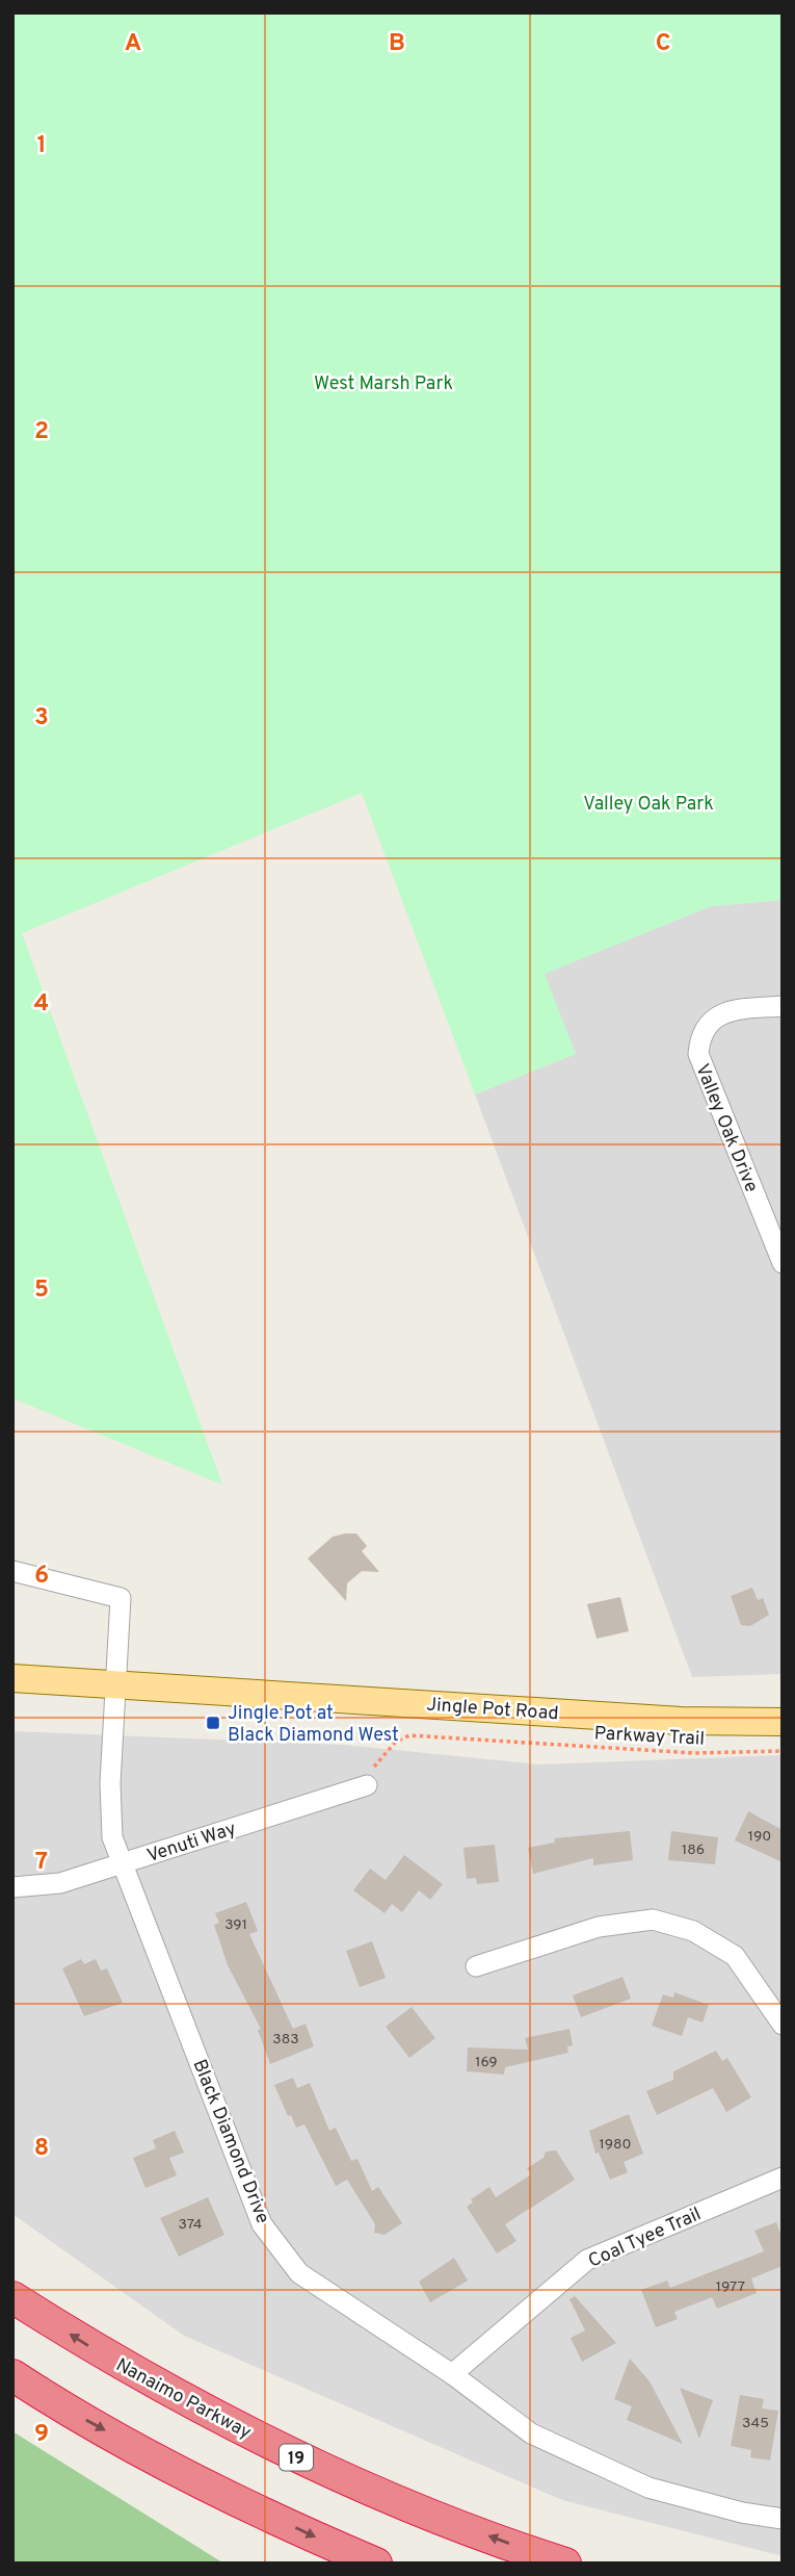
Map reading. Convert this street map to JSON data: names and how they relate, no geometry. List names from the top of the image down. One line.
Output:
{"streets":{"highway":["Nanaimo Parkway","19"],"main road":["Jingle Pot Road"],"street":["Valley Oak Drive","Venuti Way","Black Diamond Drive","Coal Tyee Trail"],"path":["Parkway Trail"]},"crossings":[["Jingle Pot Road","Black Diamond Drive"],["Parkway Trail","Venuti Way"],["Venuti Way","Black Diamond Drive"],["Black Diamond Drive","Coal Tyee Trail"]],"parks":["West Marsh Park","Valley Oak Park"],"places":{"transit":["Jingle Pot at Black Diamond West"]},"house_numbers":["190","186","391","383","169","1980","374","1977","345"],"grid":{"columns":["A","B","C"],"rows":["1","2","3","4","5","6","7","8","9"]}}
